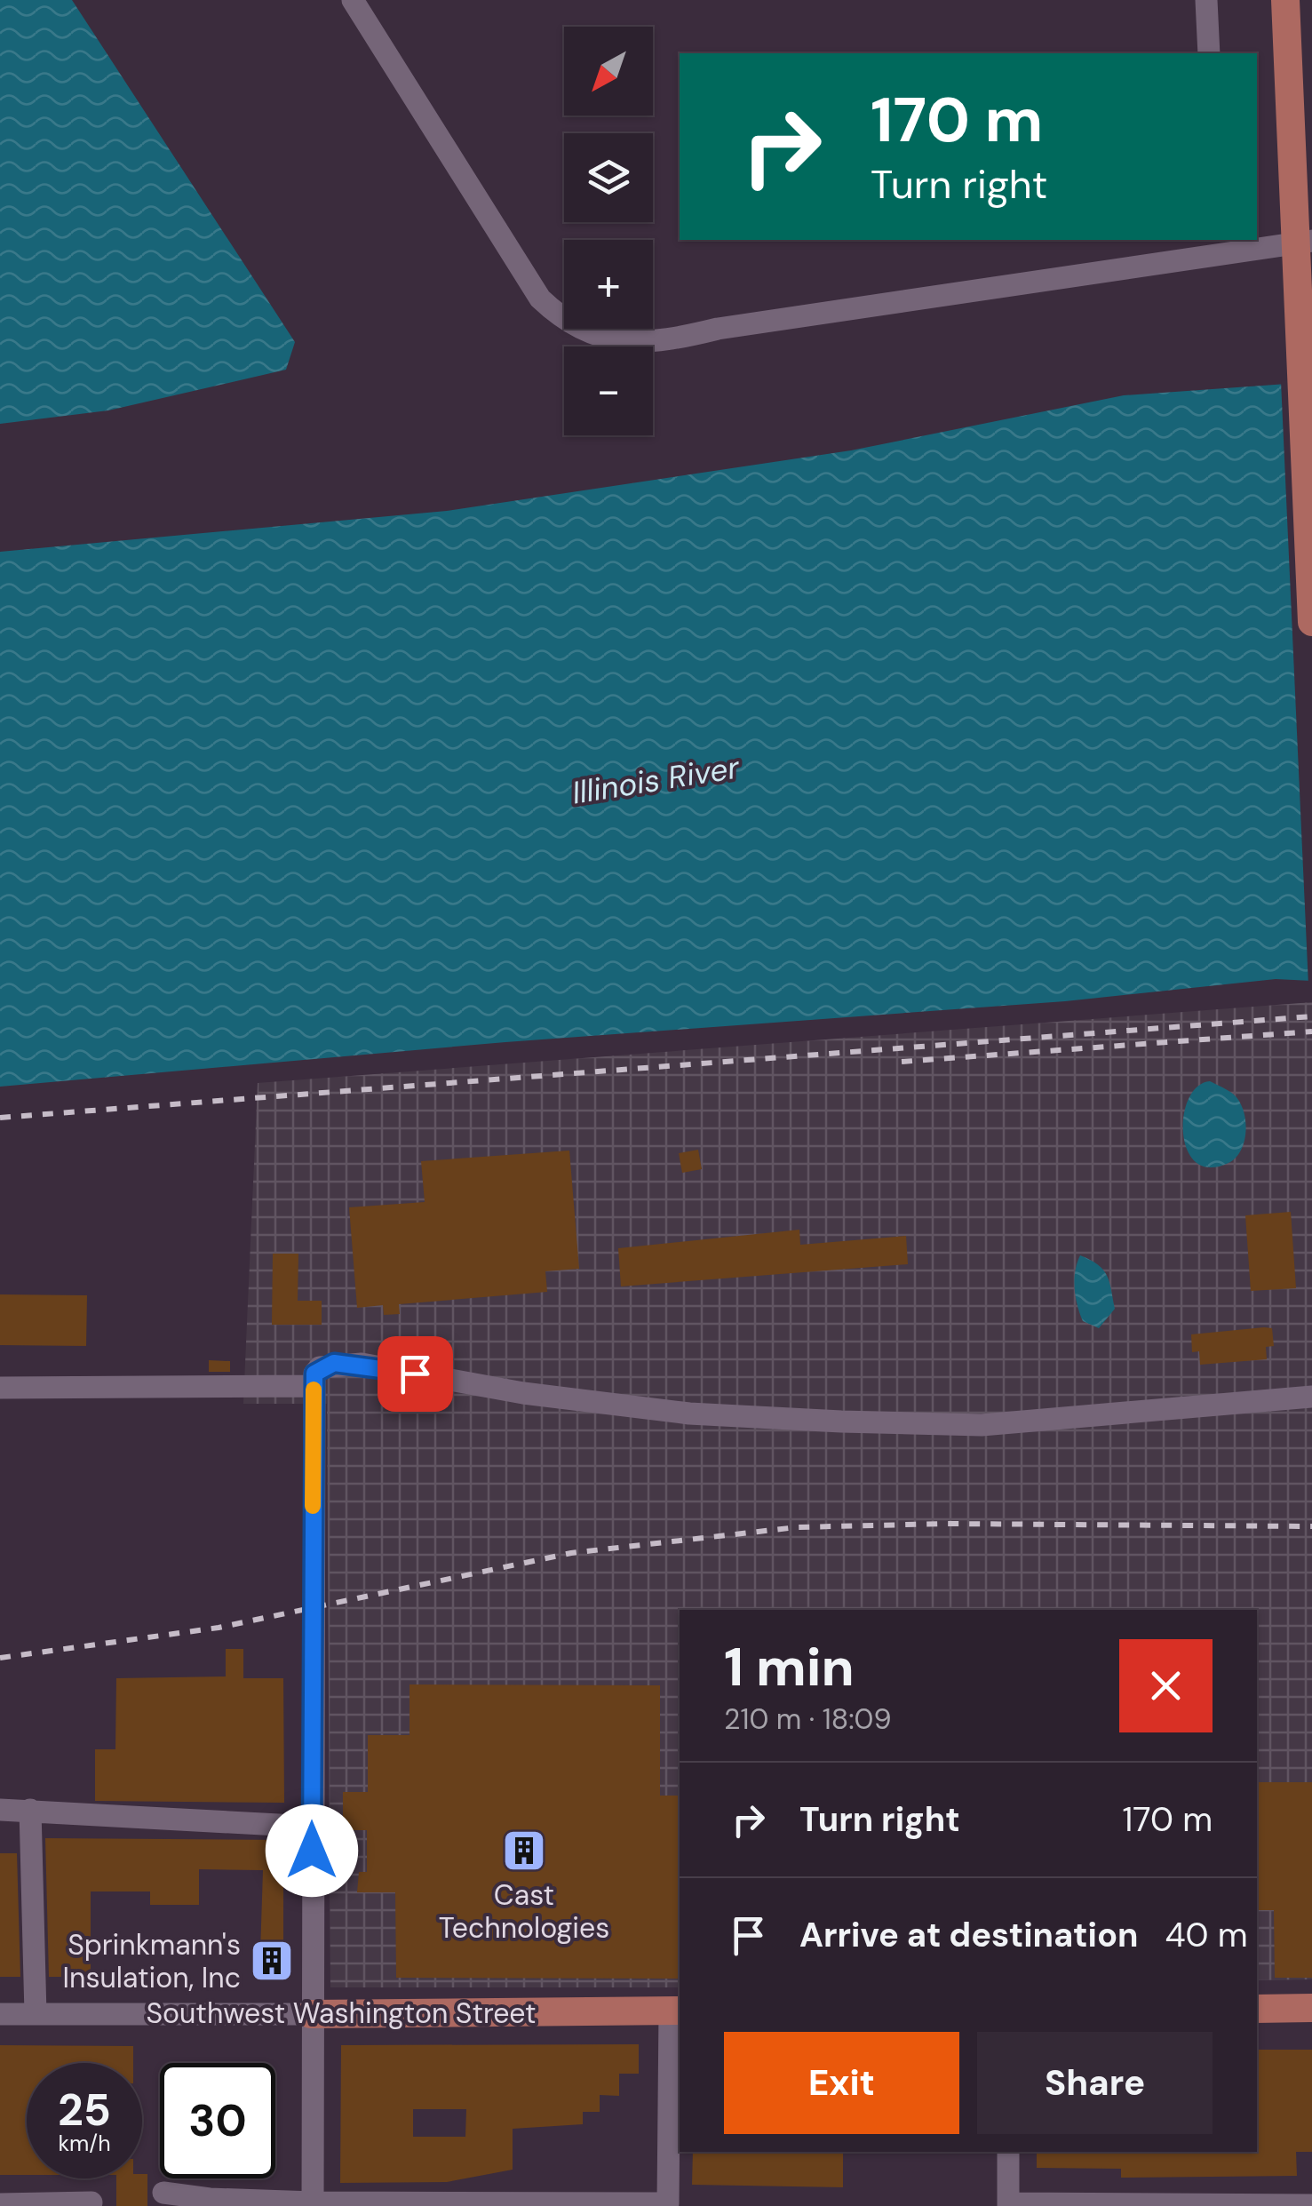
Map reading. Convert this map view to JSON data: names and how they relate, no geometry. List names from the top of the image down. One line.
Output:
{"streets":{"main road":["Southwest Washington Street"]},"water":["Illinois River"],"places":{"building":["Cast Technologies","Sprinkmann's Insulation, Inc"]},"north":"bottom left","page":{"map_buttons":["+","−"],"turn":["170 m","Turn right"],"heading":["1 min","210 m · 18:09"],"list":[{"name":"Turn right","value":"170 m"},{"name":"Arrive at destination","value":"40 m"}],"buttons":["Exit","Share"],"speed":"25 km/h","limit":"30"}}
